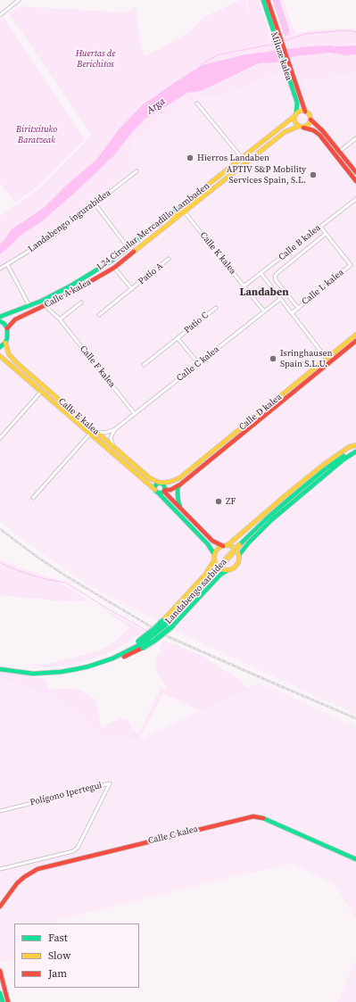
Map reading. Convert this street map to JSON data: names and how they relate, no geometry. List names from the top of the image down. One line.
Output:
{"streets":{"main road":["Miluze kalea","L24 Circular Mercadillo Lambaden","Calle A kalea","Calle C kalea","Calle D kalea","Calle E kalea","Landabengo sarbidea"],"street":["Landabengo ingurabidea","Calle B kalea","Calle K kalea","Patio A","Calle L kalea","Patio C","Calle F kalea","Polígono Ipertegui"]},"crossings":[["Miluze kalea","L24 Circular Mercadillo Lambaden"],["Miluze kalea","Calle A kalea"],["L24 Circular Mercadillo Lambaden","Calle A kalea"],["Calle B kalea","Calle K kalea"],["Calle B kalea","Calle L kalea"],["Calle K kalea","Calle A kalea"],["Calle K kalea","Calle C kalea"],["Patio A","Calle A kalea"],["Calle A kalea","Calle F kalea"],["Patio C","Calle C kalea"],["Calle C kalea","Calle F kalea"],["Calle D kalea","Calle E kalea"]],"districts":["Landaben"],"water":["Arga"],"parks":["Huertas de Berichitos","Biritxituko Baratzeak"],"places":["Hierros Landaben","APTIV S&P Mobility Services Spain, S.L.","Isringhausen Spain S.L.U.","ZF"],"legend":["Fast","Slow","Jam"]}
